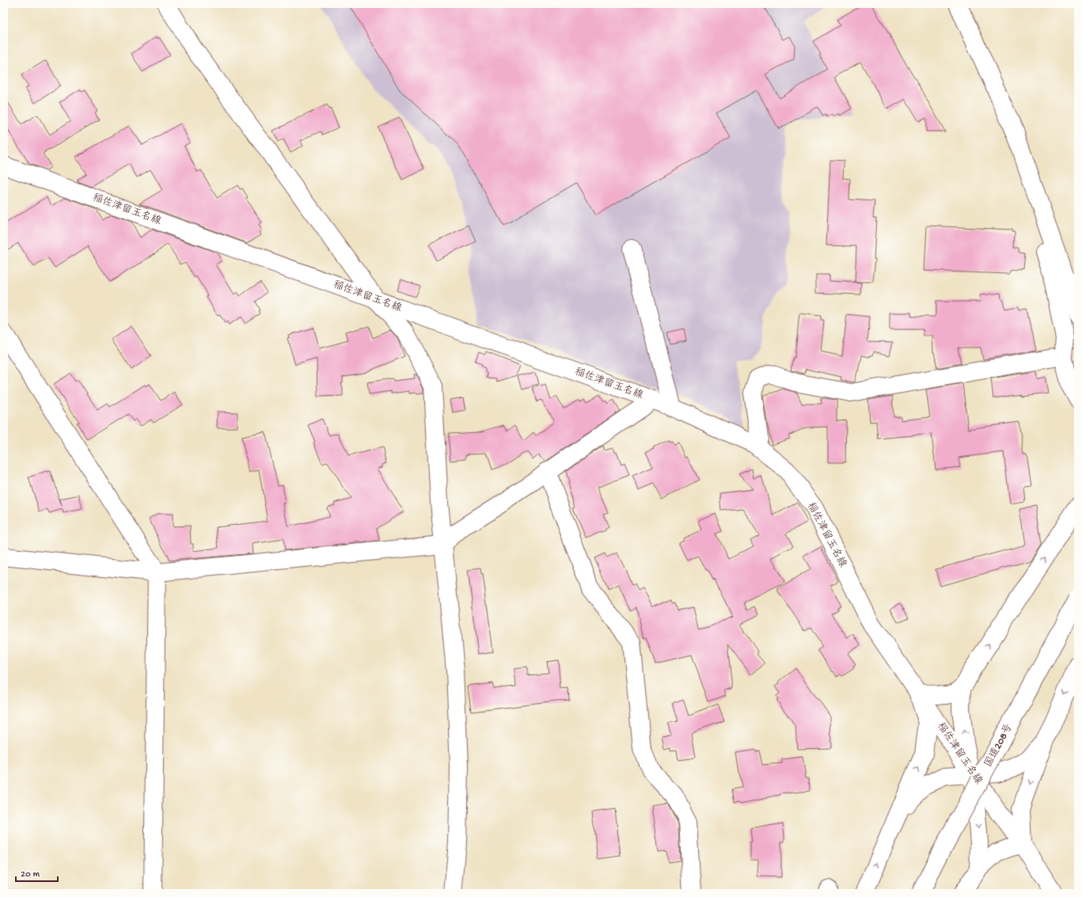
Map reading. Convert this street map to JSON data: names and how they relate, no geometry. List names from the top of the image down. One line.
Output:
{"streets":{"main road":["稲佐津留玉名線","国道208号"]},"scale_bar":"20 m"}
